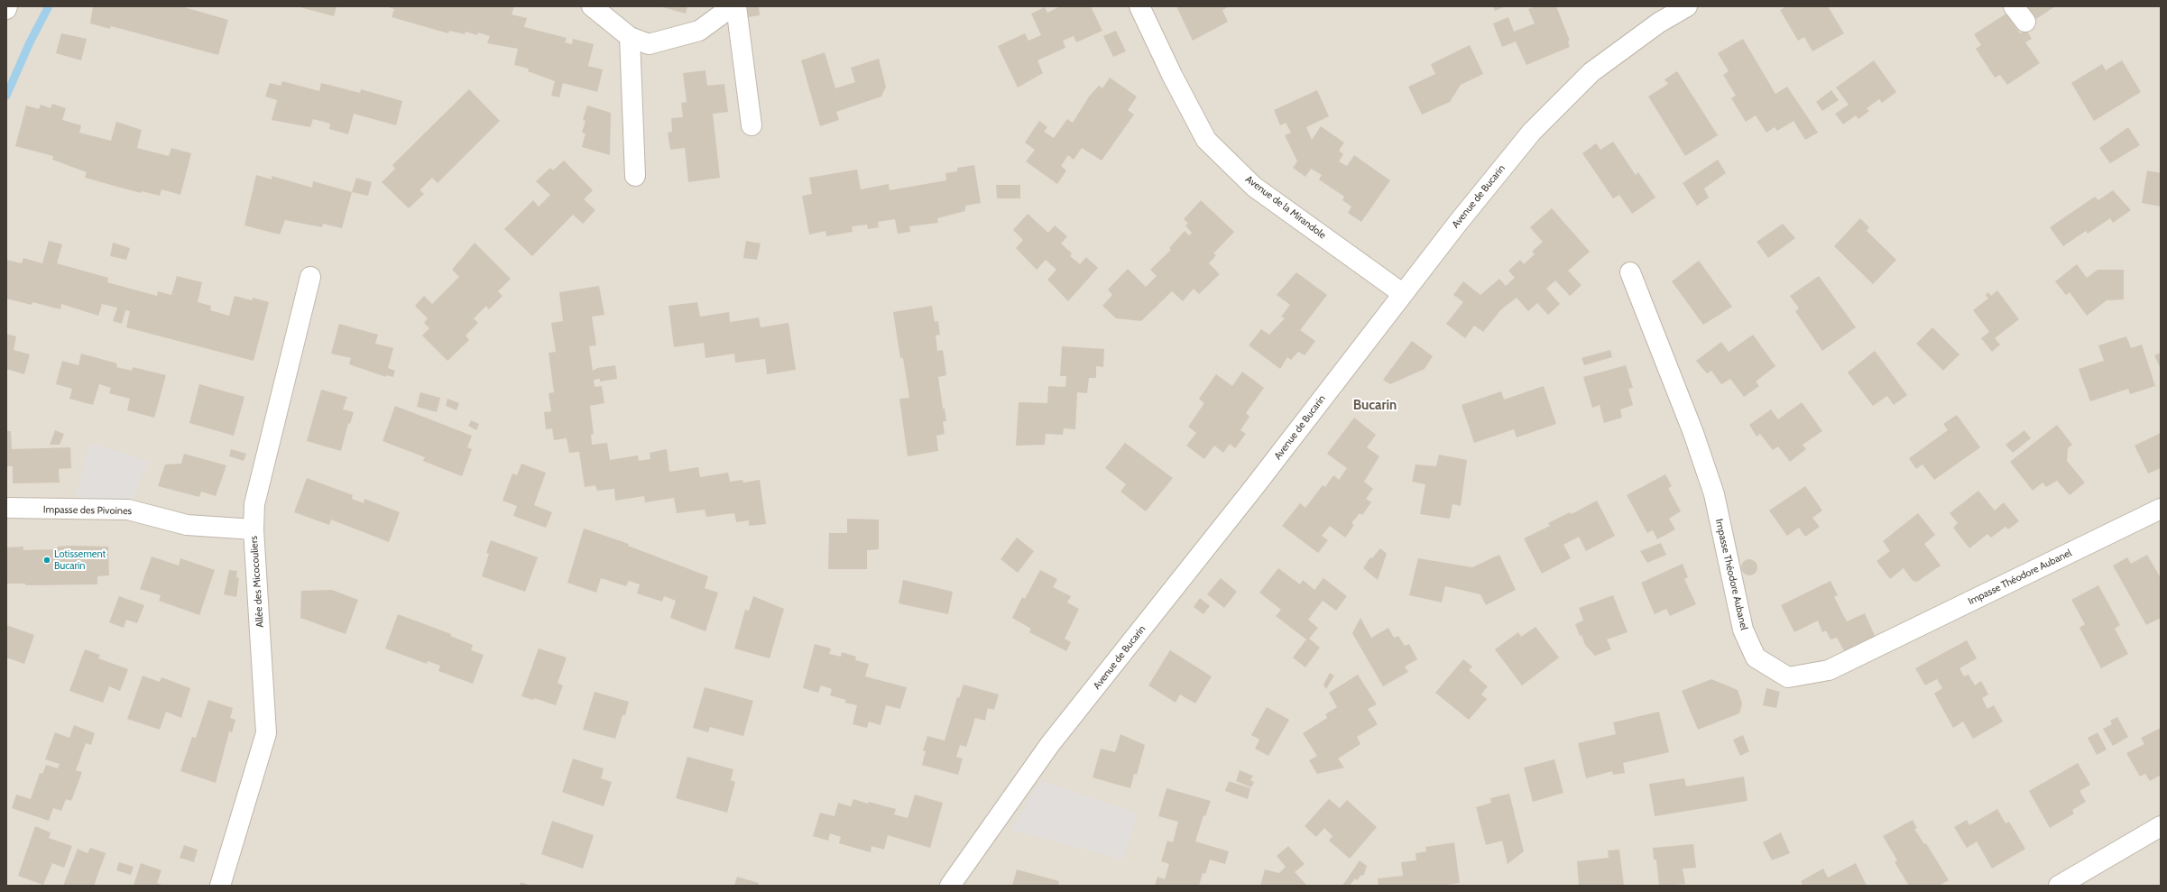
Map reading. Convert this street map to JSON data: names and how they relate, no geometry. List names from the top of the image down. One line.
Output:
{"streets":{"street":["Avenue de Bucarin","Avenue de la Mirandole","Impasse des Pivoines","Impasse Théodore Aubanel","Allée des Micocouliers"]},"crossings":[["Avenue de Bucarin","Avenue de la Mirandole"],["Impasse des Pivoines","Allée des Micocouliers"]],"districts":["Bucarin"],"places":["Lotissement Bucarin"]}
